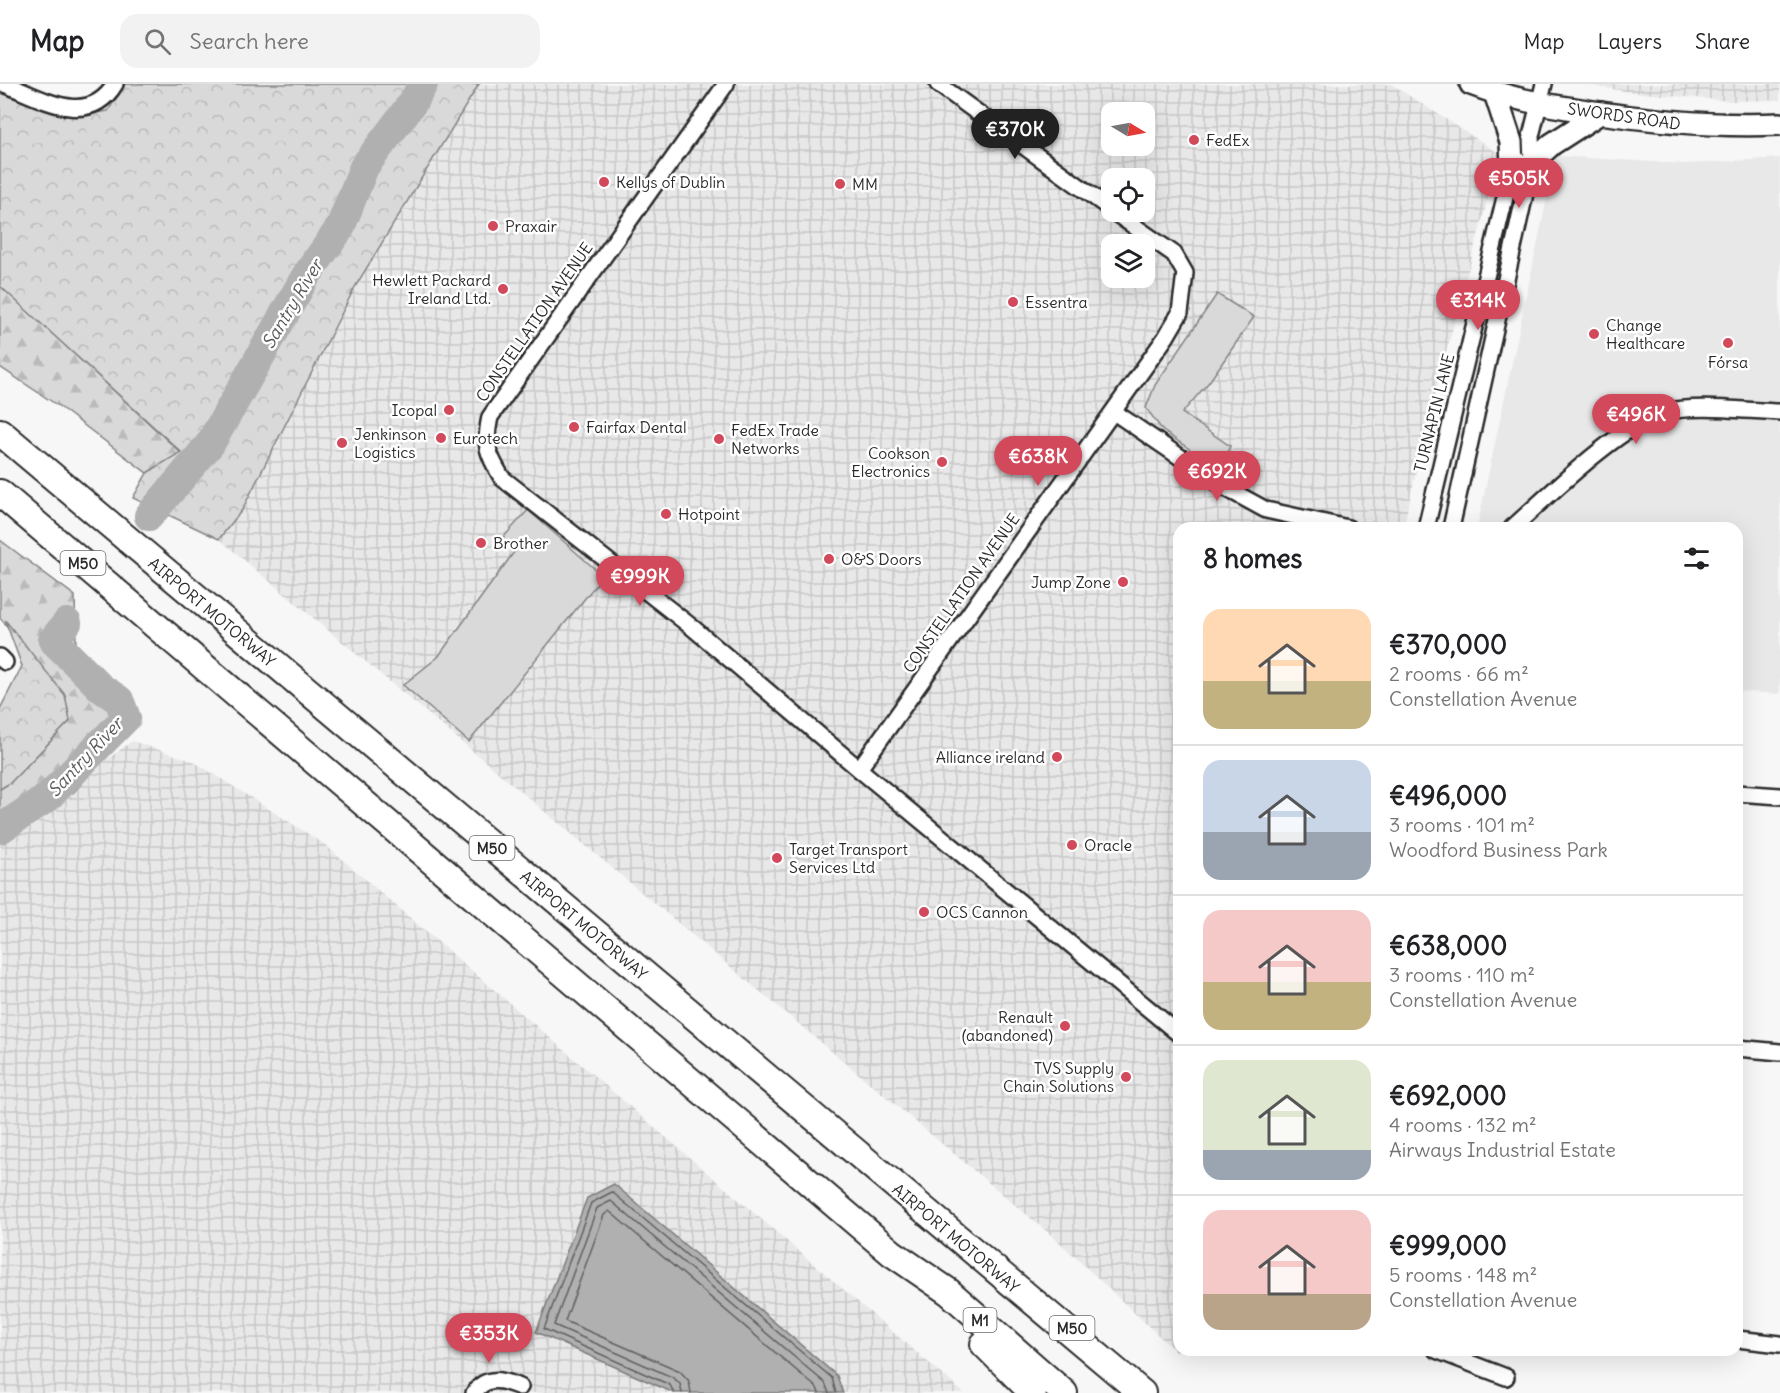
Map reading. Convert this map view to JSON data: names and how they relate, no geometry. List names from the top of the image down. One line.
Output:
{"streets":{"highway":["M50","AIRPORT MOTORWAY","M1"],"main road":["SWORDS ROAD"],"street":["CONSTELLATION AVENUE","TURNAPIN LANE"]},"crossings":[["SWORDS ROAD","TURNAPIN LANE"],["M50","AIRPORT MOTORWAY"],["M50","M1"]],"water":["Santry River"],"places":["FedEx","Kellys of Dublin","MM","Praxair","Hewlett Packard Ireland Ltd.","Essentra","Change Healthcare","Fórsa","Icopal","Fairfax Dental","Eurotech","FedEx Trade Networks","Jenkinson Logistics","Cookson Electronics","Hotpoint","Brother","O&S Doors","Jump Zone","Alliance ireland","Oracle","Target Transport Services Ltd","OCS Cannon","Renault (abandoned)","TVS Supply Chain Solutions"],"north":"right","page":{"header":"Map","search":"Search here","nav":["Map","Layers","Share"],"price":["€370K","€505K","€314K","€496K","€638K","€692K","€999K","€353K"],"heading":"8 homes","list":[{"name":"€370,000","note":"2 rooms · 66 m² · Constellation Avenue"},{"name":"€496,000","note":"3 rooms · 101 m² · Woodford Business Park"},{"name":"€638,000","note":"3 rooms · 110 m² · Constellation Avenue"},{"name":"€692,000","note":"4 rooms · 132 m² · Airways Industrial Estate"},{"name":"€999,000","note":"5 rooms · 148 m² · Constellation Avenue"}]}}
